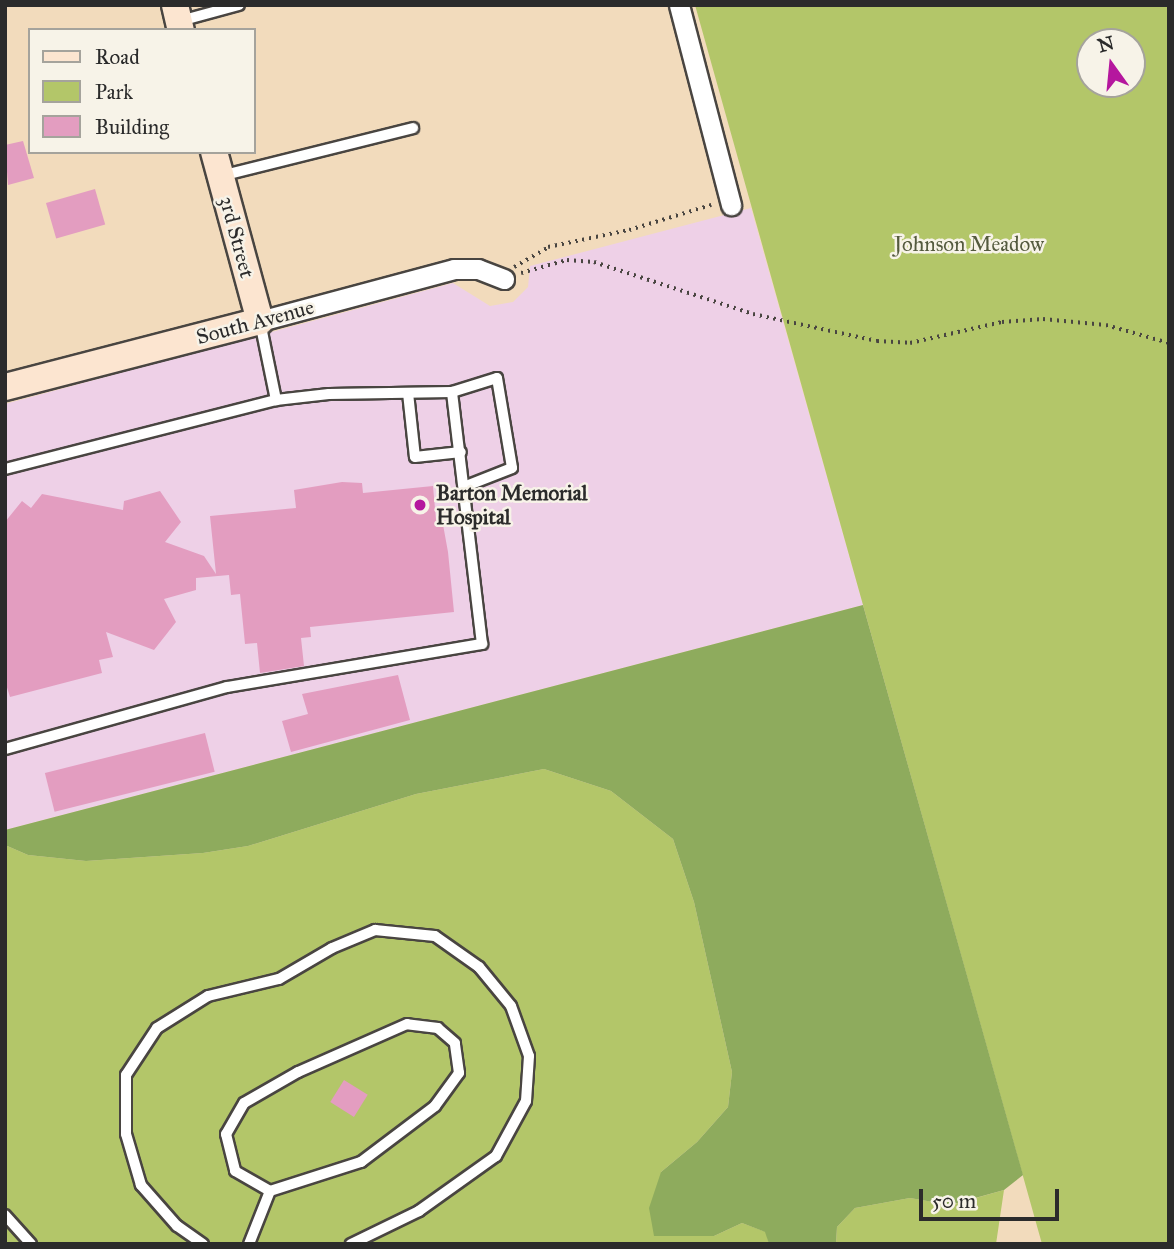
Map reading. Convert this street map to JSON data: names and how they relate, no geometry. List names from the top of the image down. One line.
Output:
{"streets":{"street":["3rd Street","South Avenue"]},"crossings":[["3rd Street","South Avenue"]],"parks":["Johnson Meadow"],"places":["Barton Memorial Hospital"],"legend":["Road","Park","Building"],"scale_bar":"50 m","north":"top"}
